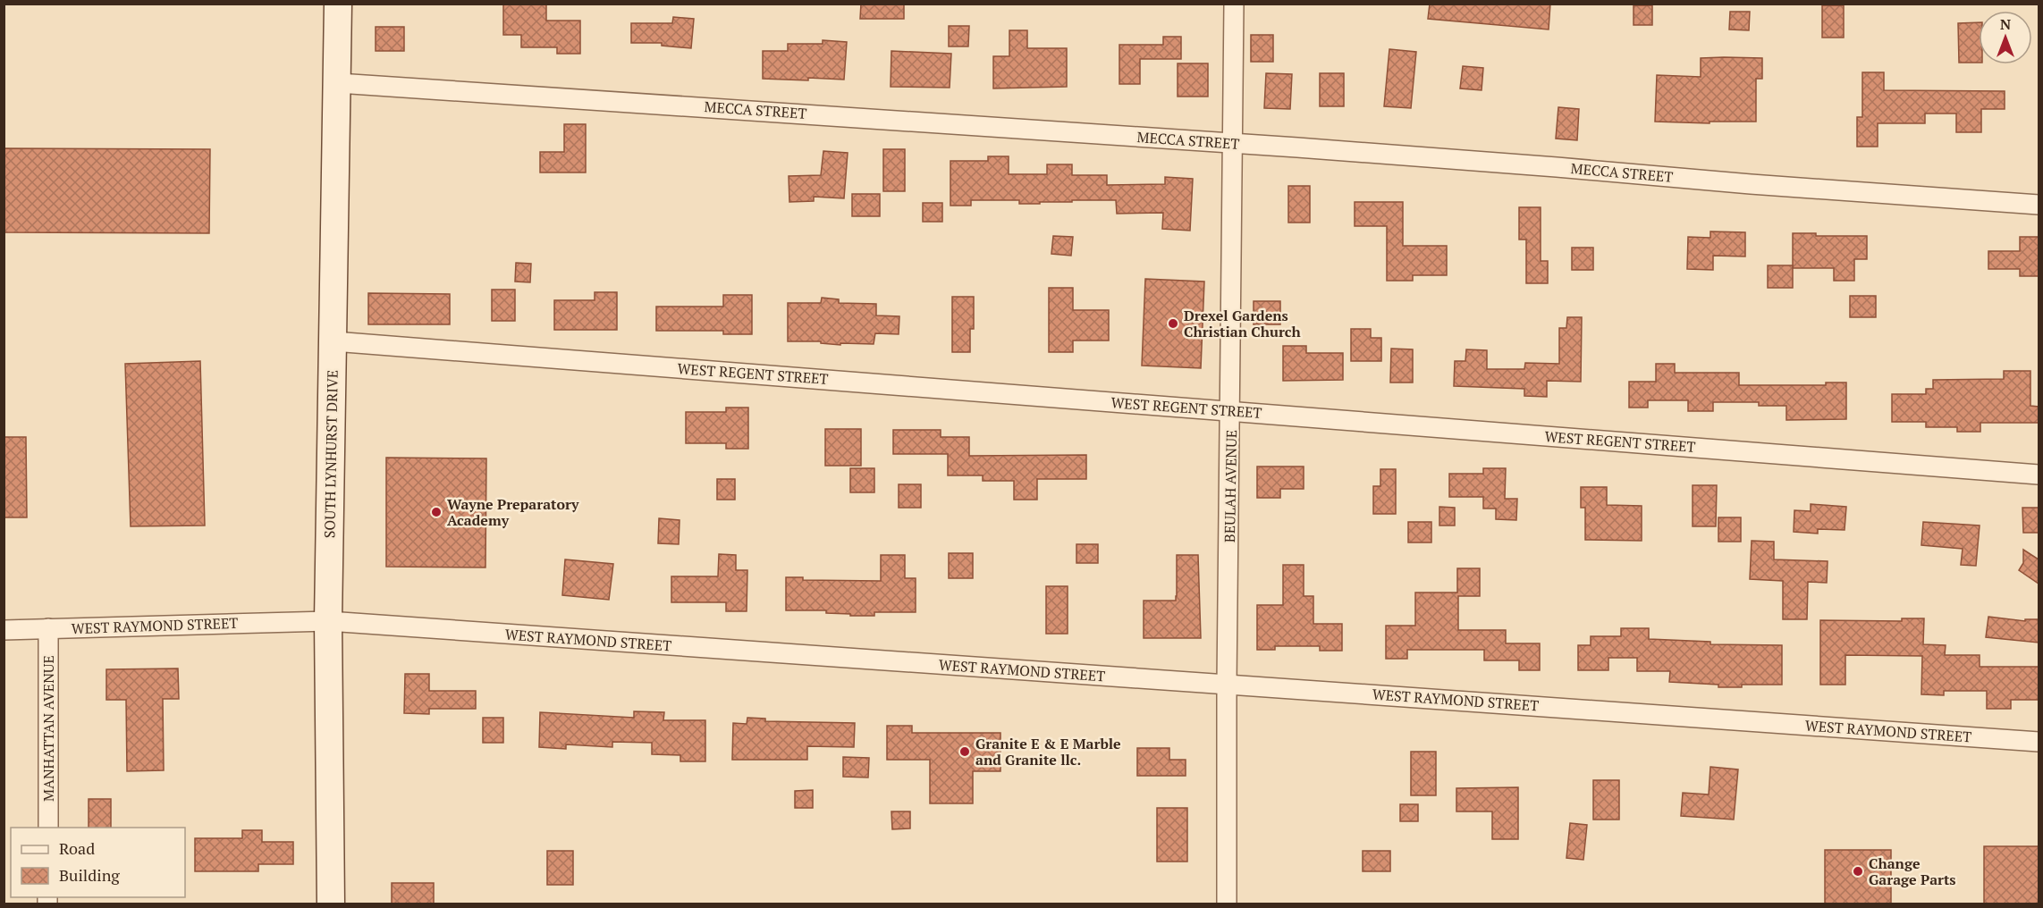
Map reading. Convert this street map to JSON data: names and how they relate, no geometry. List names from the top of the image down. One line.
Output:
{"streets":{"main road":["SOUTH LYNHURST DRIVE"],"street":["MECCA STREET","WEST REGENT STREET","BEULAH AVENUE","WEST RAYMOND STREET","MANHATTAN AVENUE"]},"crossings":[["MECCA STREET","SOUTH LYNHURST DRIVE"],["MECCA STREET","BEULAH AVENUE"],["WEST REGENT STREET","SOUTH LYNHURST DRIVE"],["WEST REGENT STREET","BEULAH AVENUE"],["SOUTH LYNHURST DRIVE","WEST RAYMOND STREET"],["BEULAH AVENUE","WEST RAYMOND STREET"],["WEST RAYMOND STREET","MANHATTAN AVENUE"]],"places":["Drexel Gardens Christian Church","Wayne Preparatory Academy","Granite E & E Marble and Granite llc.","Change Garage Parts"],"legend":["Road","Building"],"north":"top"}
